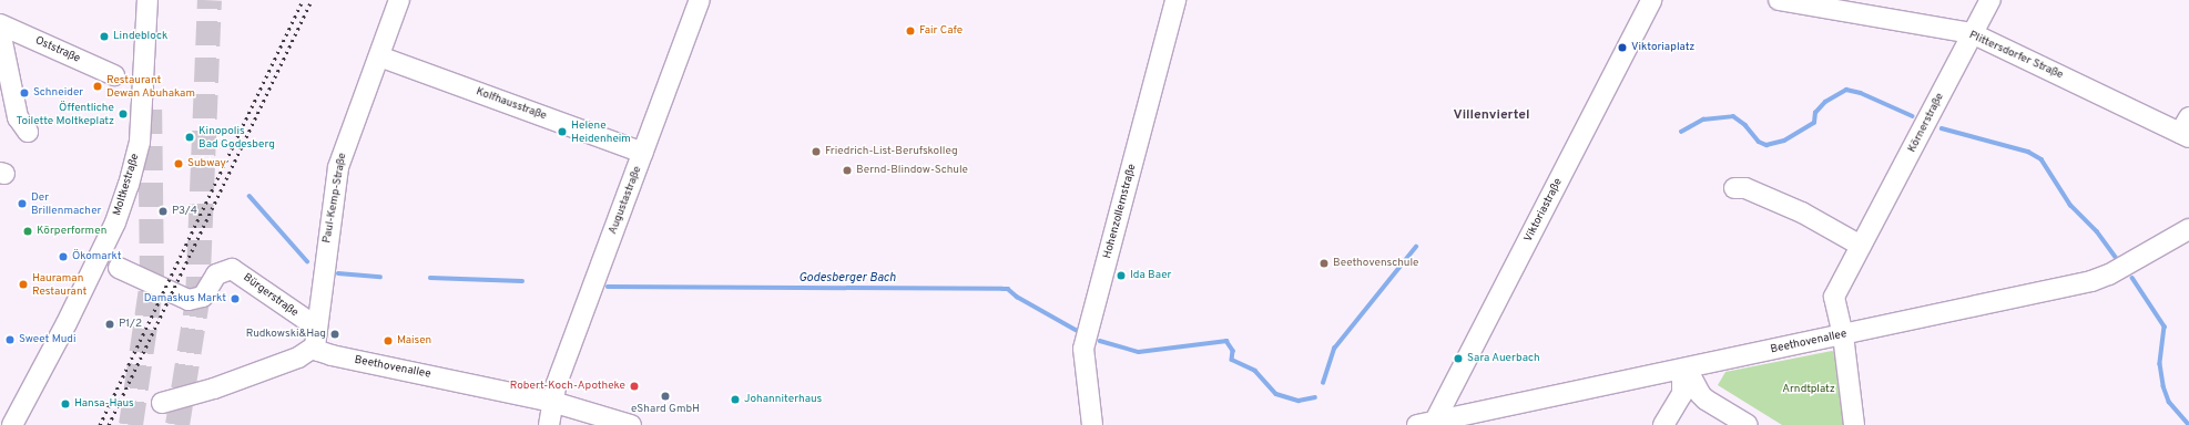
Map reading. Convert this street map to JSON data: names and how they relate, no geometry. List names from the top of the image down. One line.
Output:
{"streets":{"street":["Oststraße","Plittersdorfer Straße","Kolfhausstraße","Körnerstraße","Moltkestraße","Paul-Kemp-Straße","Augustastraße","Viktoriastraße","Hohenzollernstraße","Bürgerstraße","Beethovenallee"]},"crossings":[["Plittersdorfer Straße","Körnerstraße"],["Kolfhausstraße","Paul-Kemp-Straße"],["Kolfhausstraße","Augustastraße"],["Körnerstraße","Beethovenallee"],["Moltkestraße","Bürgerstraße"],["Paul-Kemp-Straße","Bürgerstraße"],["Augustastraße","Beethovenallee"],["Viktoriastraße","Beethovenallee"]],"districts":["Villenviertel"],"water":["Godesberger Bach"],"parks":["Arndtplatz"],"places":["Fair Cafe","Lindeblock","Viktoriaplatz","Restaurant Dewan Abuhakam","Schneider","Öffentliche Toilette Moltkeplatz","Helene Heidenheim","Kinopolis Bad Godesberg","Friedrich-List-Berufskolleg","Subway","Bernd-Blindow-Schule","Der Brillenmacher","P3/4","Körperformen","Ökomarkt","Beethovenschule","Ida Baer","Hauraman Restaurant","Damaskus Markt","P1/2","Rudkowski&Hag","Sweet Mudi","Maisen","Sara Auerbach","Robert-Koch-Apotheke","eShard GmbH","Johanniterhaus","Hansa-Haus"]}
